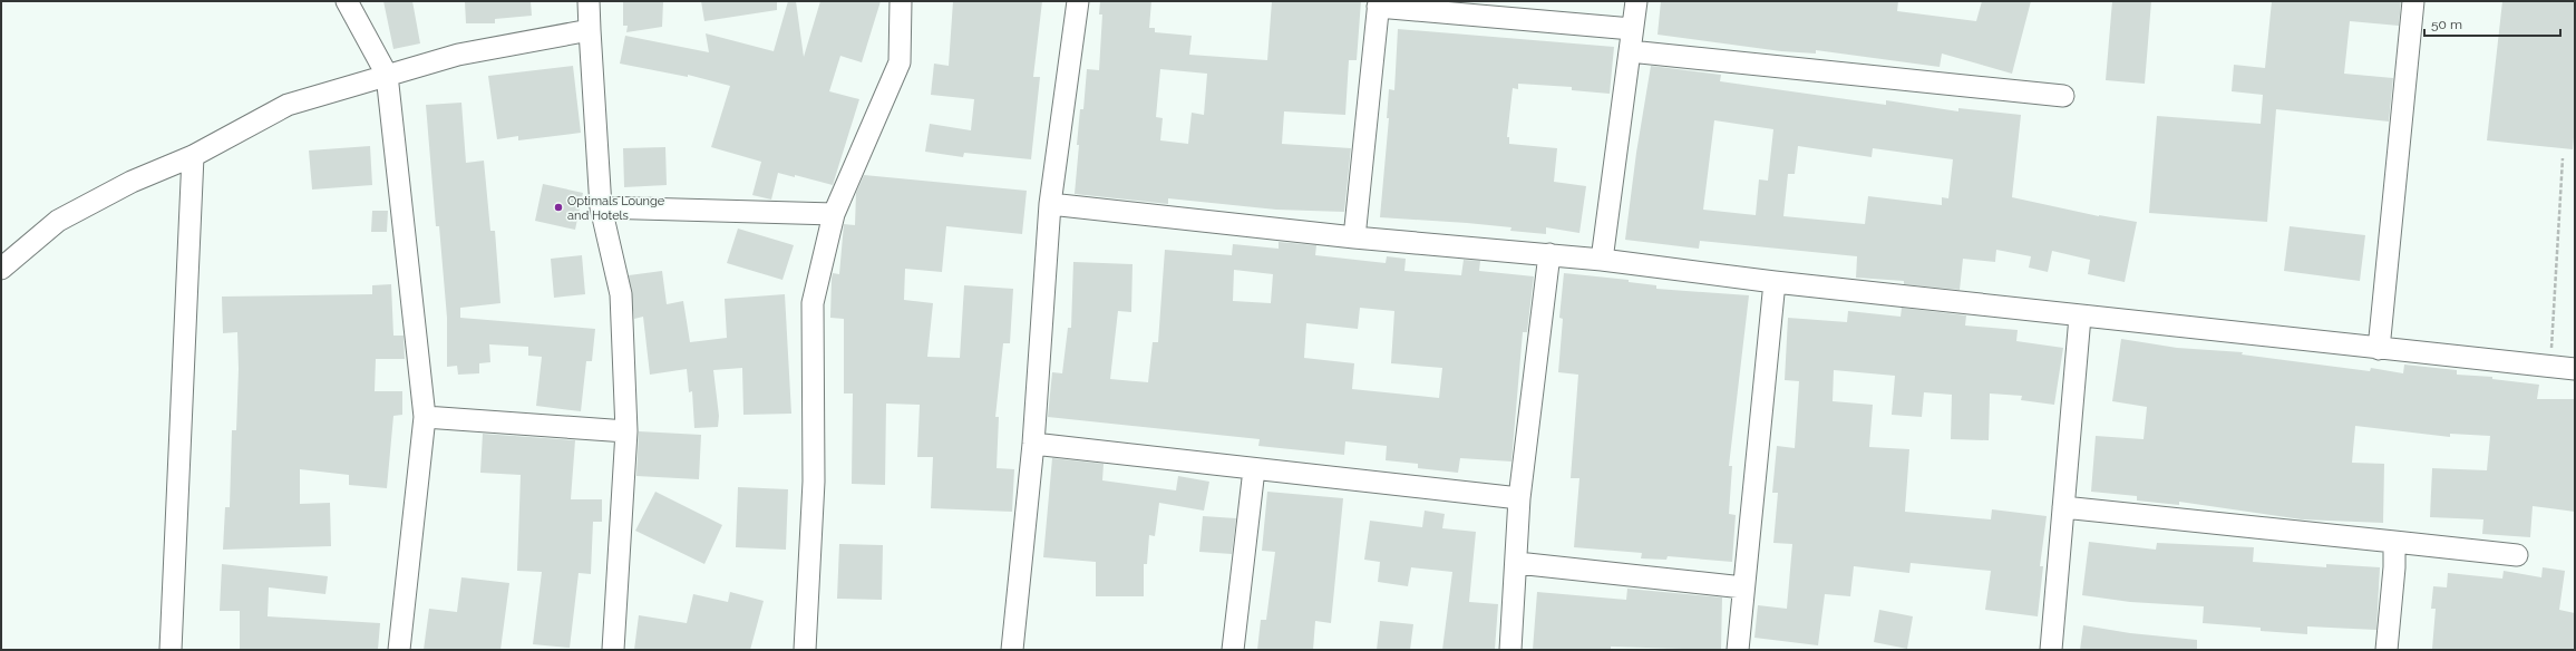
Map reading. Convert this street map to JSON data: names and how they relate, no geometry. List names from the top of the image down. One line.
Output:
{"places":["Optimals Lounge and Hotels"],"scale_bar":"50 m"}
